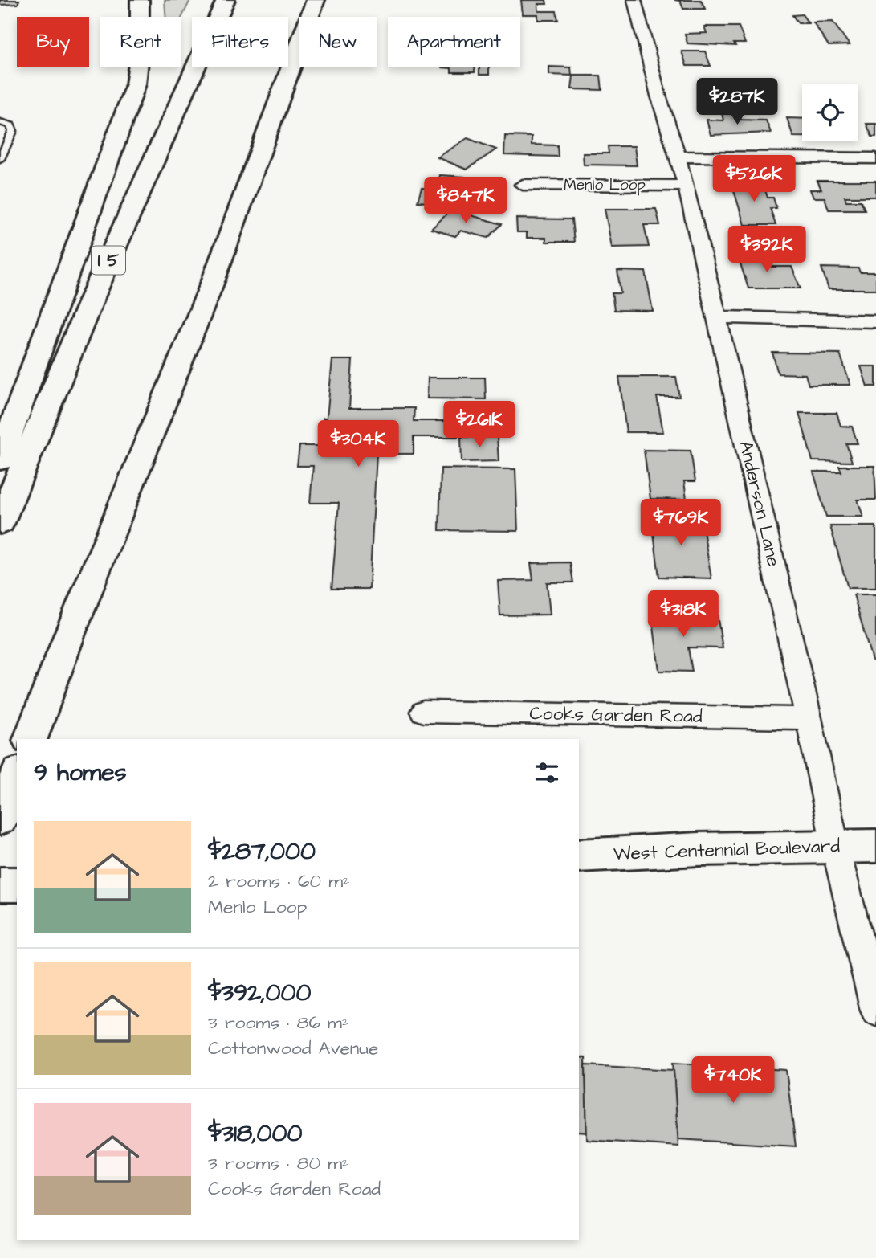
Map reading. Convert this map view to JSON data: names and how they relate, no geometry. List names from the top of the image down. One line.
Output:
{"streets":{"main road":["I 5","West Centennial Boulevard"],"street":["Menlo Loop","Anderson Lane","Cooks Garden Road"]},"crossings":[["Menlo Loop","Anderson Lane"],["Anderson Lane","Cooks Garden Road"],["Anderson Lane","West Centennial Boulevard"]],"page":{"chip":["Buy","Rent","Filters","New","Apartment"],"price":["$287K","$526K","$847K","$392K","$261K","$304K","$769K","$318K","$740K"],"heading":"9 homes","list":[{"name":"$287,000","note":"2 rooms · 60 m² · Menlo Loop"},{"name":"$392,000","note":"3 rooms · 86 m² · Cottonwood Avenue"},{"name":"$318,000","note":"3 rooms · 80 m² · Cooks Garden Road"}]}}
